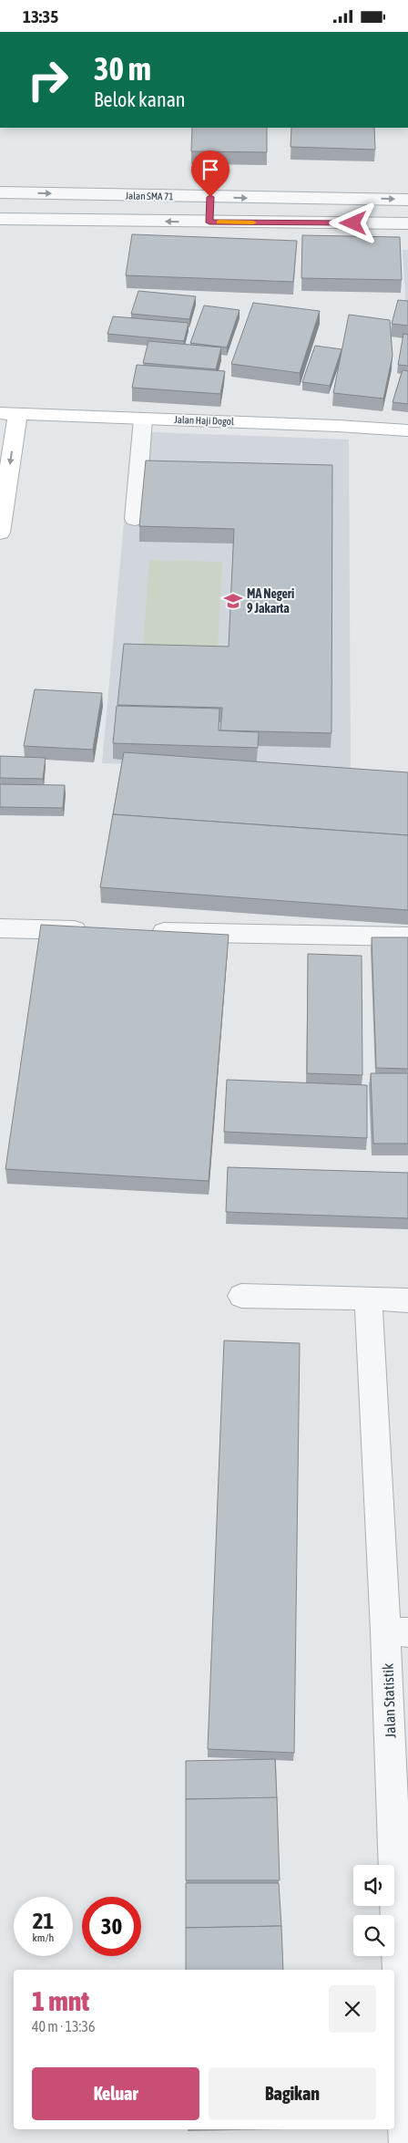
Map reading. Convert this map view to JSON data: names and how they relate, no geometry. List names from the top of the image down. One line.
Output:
{"streets":{"street":["Jalan SMA 71","Jalan Haji Dogol","Jalan Statistik"]},"places":{"school or university":["MA Negeri 9 Jakarta"]},"page":{"status":"13:35","turn":["30 m","Belok kanan"],"speed":"21 km/h","limit":"30","heading":["1 mnt","40 m · 13:36"],"buttons":["Keluar","Bagikan"]}}
